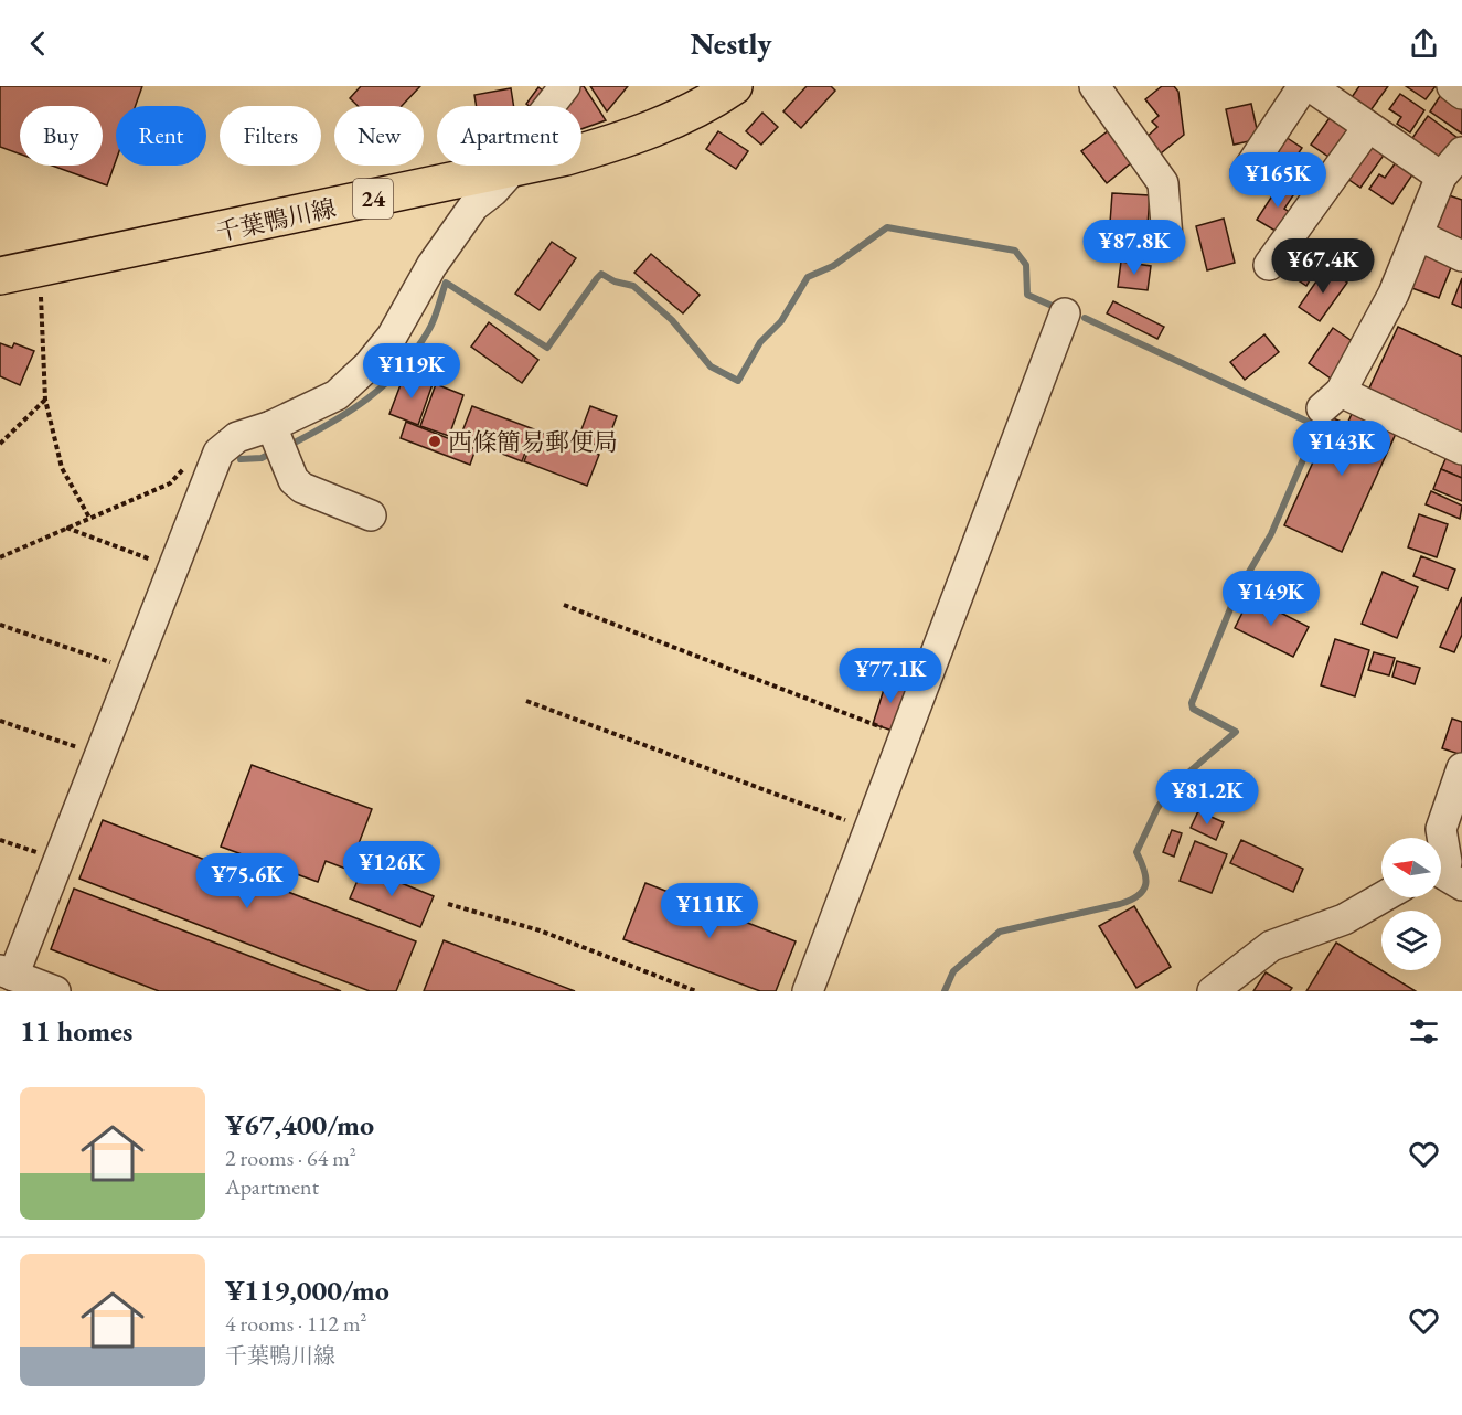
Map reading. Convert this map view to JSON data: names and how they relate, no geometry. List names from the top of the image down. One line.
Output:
{"streets":{"main road":["24","千葉鴨川線"]},"places":["西條簡易郵便局"],"north":"left","page":{"header":"Nestly","chip":["Buy","Rent","Filters","New","Apartment"],"price":["¥165K","¥87.8K","¥67.4K","¥119K","¥143K","¥149K","¥77.1K","¥81.2K","¥126K","¥75.6K","¥111K"],"heading":"11 homes","list":[{"name":"¥67,400/mo","note":"2 rooms · 64 m² · Apartment"},{"name":"¥119,000/mo","note":"4 rooms · 112 m² · 千葉鴨川線"}]}}
